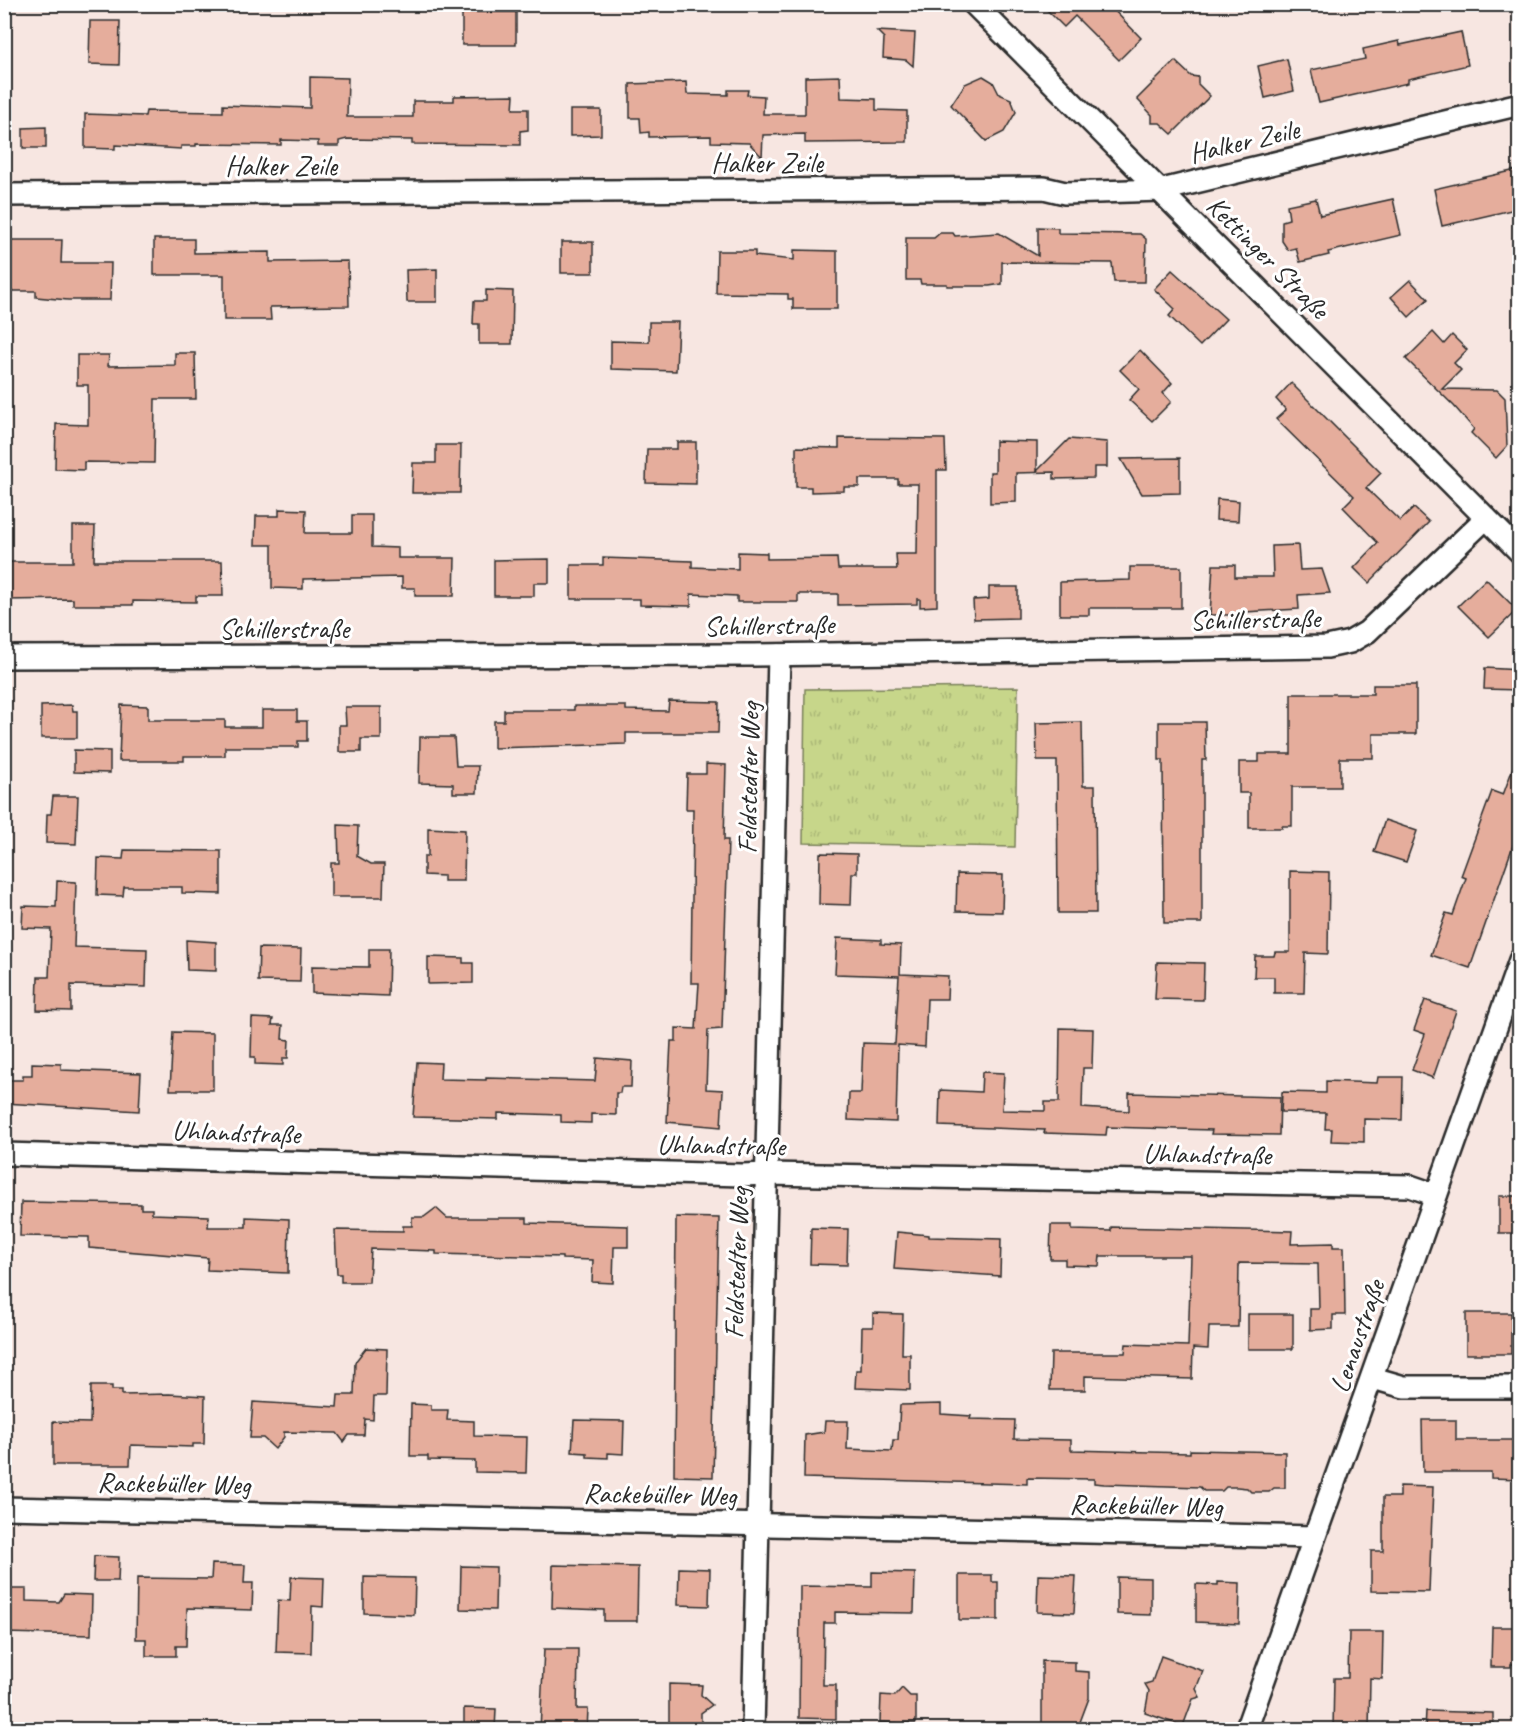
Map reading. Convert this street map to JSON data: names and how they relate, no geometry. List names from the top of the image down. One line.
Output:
{"streets":{"street":["Halker Zeile","Kettinger Straße","Schillerstraße","Feldstedter Weg","Uhlandstraße","Lenaustraße","Rackebüller Weg"]},"crossings":[["Halker Zeile","Kettinger Straße"],["Kettinger Straße","Schillerstraße"],["Schillerstraße","Feldstedter Weg"],["Feldstedter Weg","Uhlandstraße"],["Feldstedter Weg","Rackebüller Weg"],["Uhlandstraße","Lenaustraße"],["Lenaustraße","Rackebüller Weg"]]}
